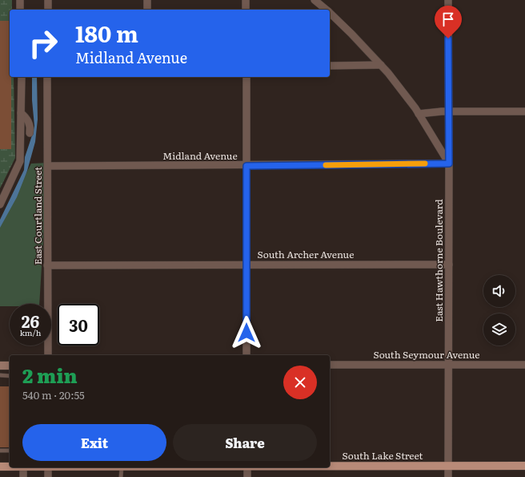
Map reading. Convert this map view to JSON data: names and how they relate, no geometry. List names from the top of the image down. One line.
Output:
{"streets":{"main road":["South Lake Street"],"street":["Midland Avenue","East Courtland Street","South Archer Avenue","East Hawthorne Boulevard","South Seymour Avenue"]},"crossings":[["Midland Avenue","East Courtland Street"],["Midland Avenue","East Hawthorne Boulevard"],["East Courtland Street","South Archer Avenue"],["South Archer Avenue","East Hawthorne Boulevard"],["East Hawthorne Boulevard","South Seymour Avenue"],["East Hawthorne Boulevard","South Lake Street"]],"page":{"turn":["180 m","Midland Avenue"],"speed":"26 km/h","limit":"30","heading":["2 min","540 m · 20:55"],"buttons":["Exit","Share"]}}
